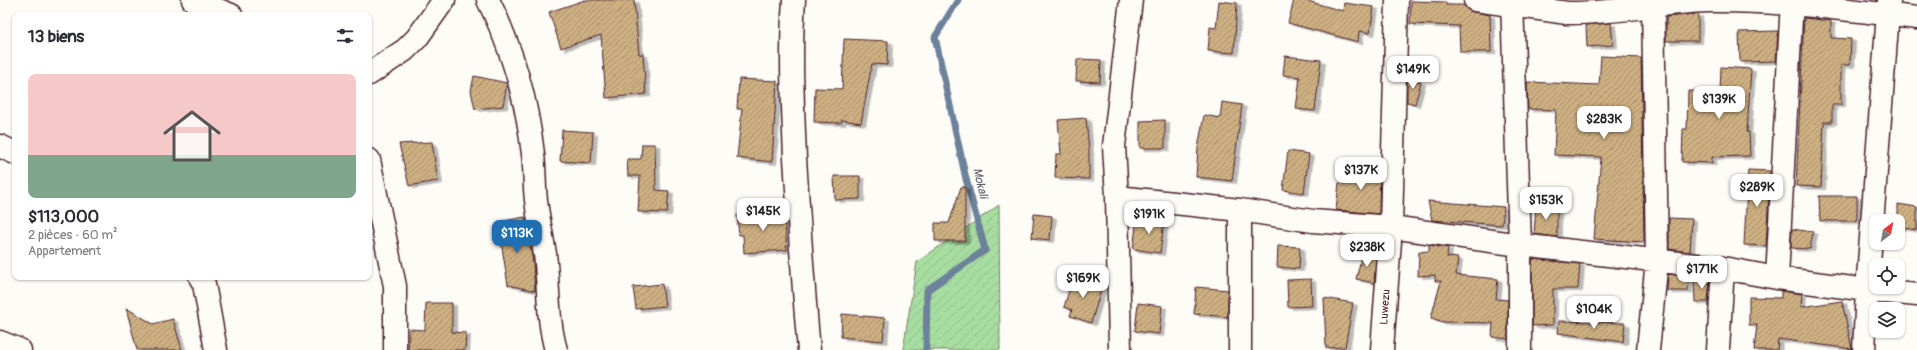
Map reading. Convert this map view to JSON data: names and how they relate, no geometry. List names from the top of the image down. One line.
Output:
{"streets":{"street":["Luwezu"]},"water":["Mokali"],"north":"top right","page":{"heading":"13 biens","price":["$149K","$139K","$283K","$137K","$289K","$153K","$145K","$191K","$113K","$238K","$171K","$169K","$104K"],"list":[{"name":"$113,000","note":"2 pièces · 60 m² · Appartement"}]}}
